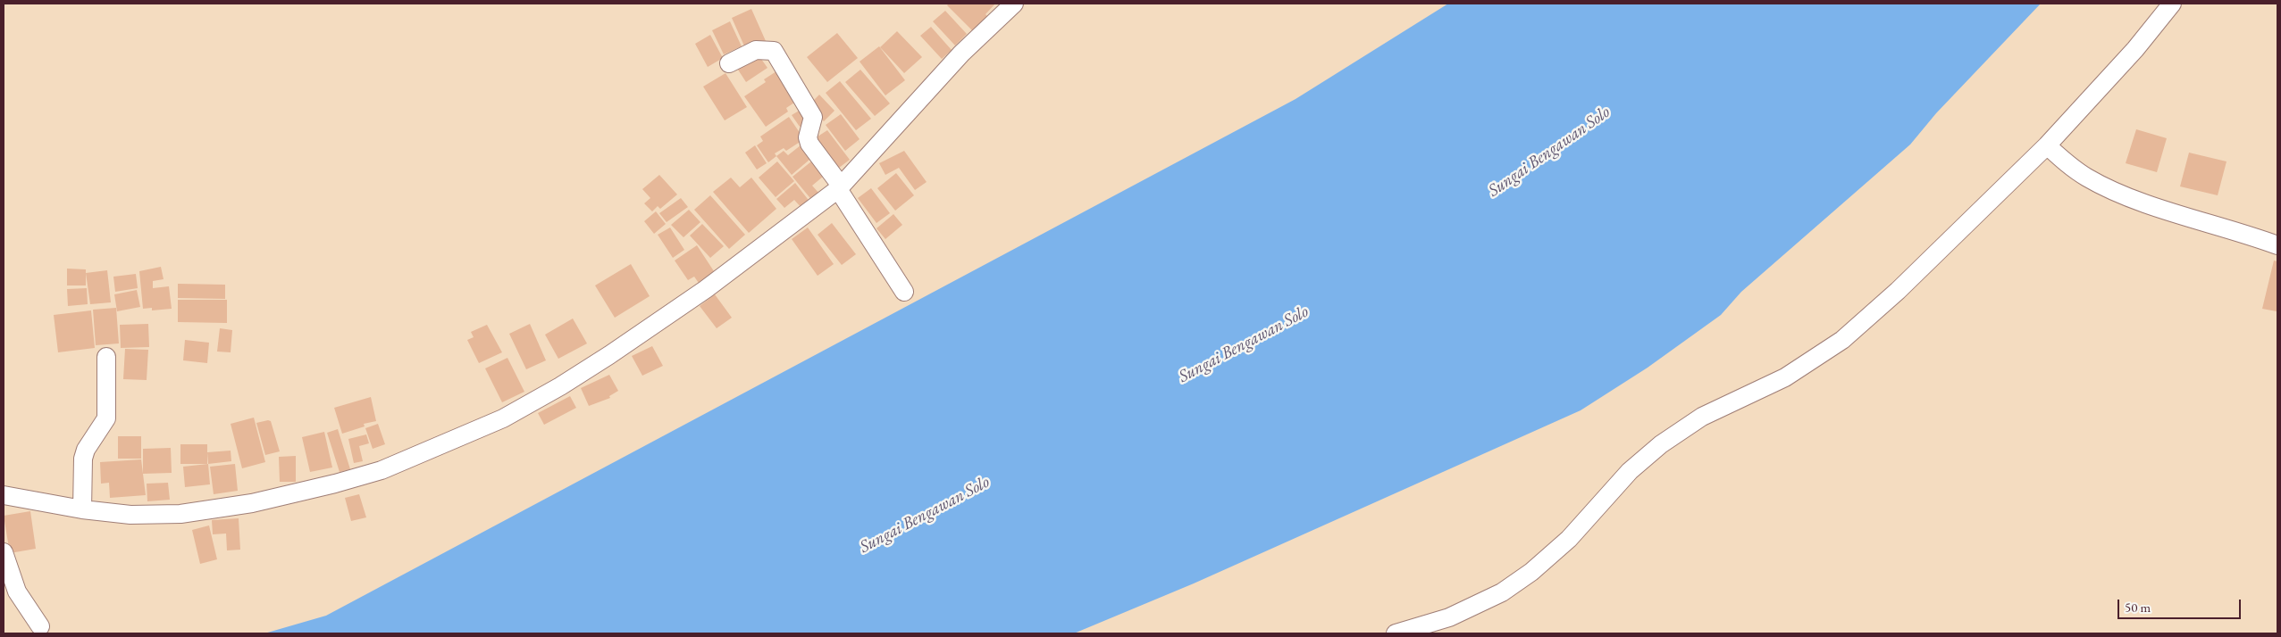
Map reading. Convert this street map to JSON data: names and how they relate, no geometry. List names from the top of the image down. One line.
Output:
{"water":["Sungai Bengawan Solo"],"scale_bar":"50 m"}
